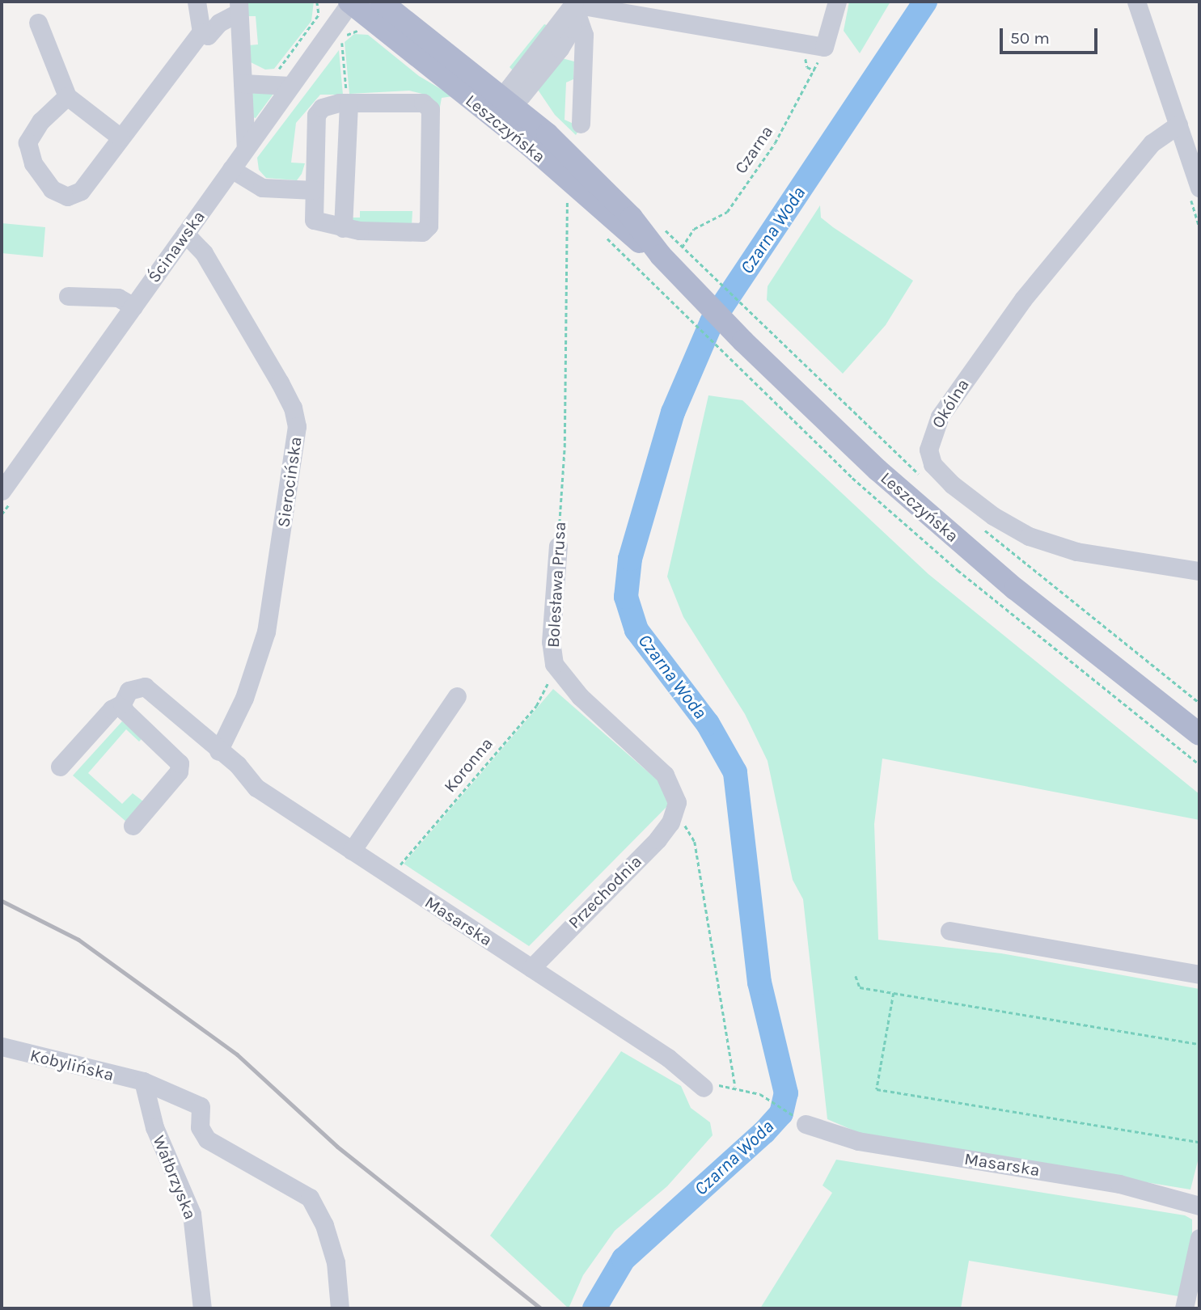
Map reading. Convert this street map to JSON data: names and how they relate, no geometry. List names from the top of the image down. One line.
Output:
{"streets":{"main road":["Leszczyńska"],"street":["Ścinawska","Okólna","Sierocińska","Bolesława Prusa","Przechodnia","Masarska","Kobylińska","Wałbrzyska"],"path":["Czarna","Koronna"]},"crossings":[["Leszczyńska","Ścinawska"],["Ścinawska","Sierocińska"],["Sierocińska","Masarska"],["Bolesława Prusa","Koronna"],["Bolesława Prusa","Przechodnia"],["Koronna","Masarska"],["Przechodnia","Masarska"],["Kobylińska","Wałbrzyska"]],"water":["Czarna Woda"],"scale_bar":"50 m"}
